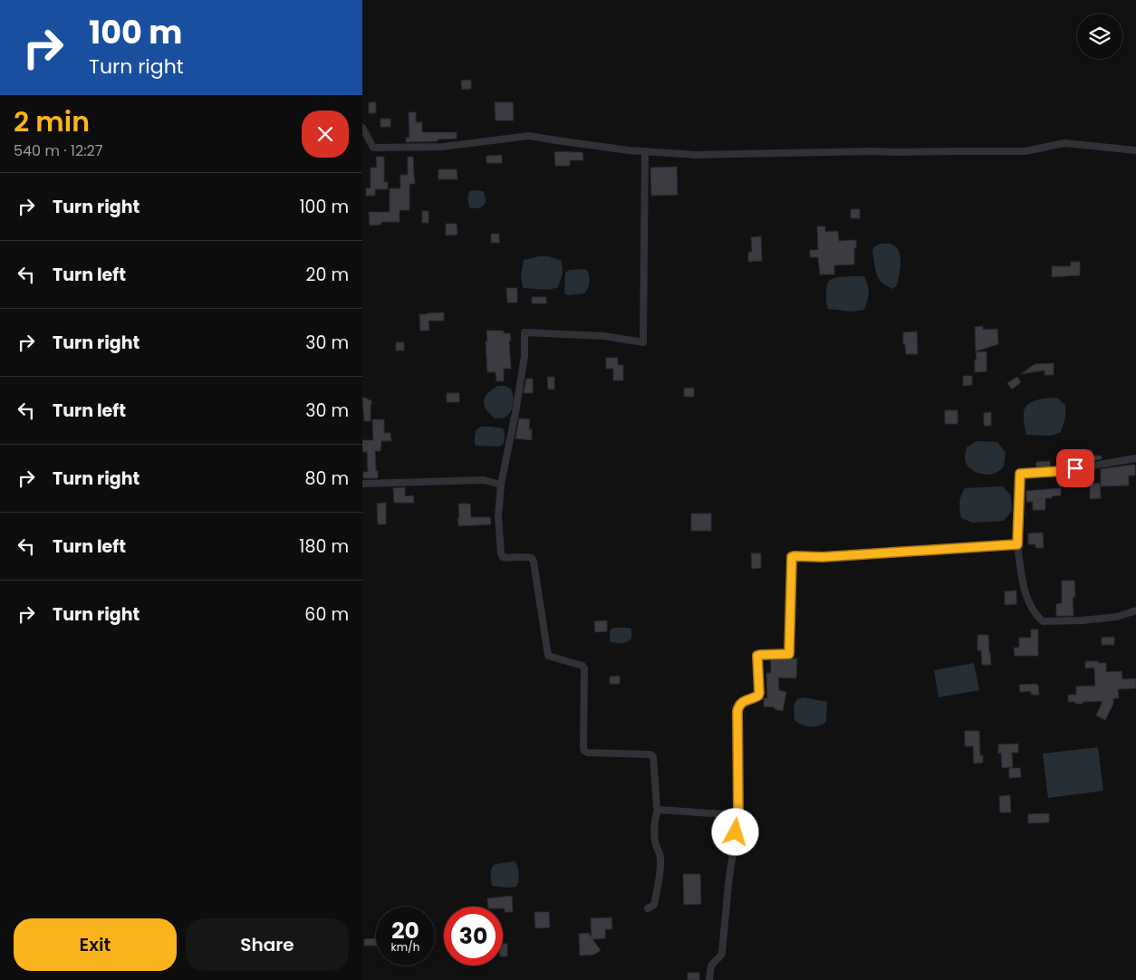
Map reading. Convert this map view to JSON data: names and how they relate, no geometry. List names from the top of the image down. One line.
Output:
{"page":{"turn":["100 m","Turn right"],"heading":["2 min","540 m · 12:27"],"list":[{"name":"Turn right","value":"100 m"},{"name":"Turn left","value":"20 m"},{"name":"Turn right","value":"30 m"},{"name":"Turn left","value":"30 m"},{"name":"Turn right","value":"80 m"},{"name":"Turn left","value":"180 m"},{"name":"Turn right","value":"60 m"}],"speed":"20 km/h","limit":"30","buttons":["Exit","Share"]}}
